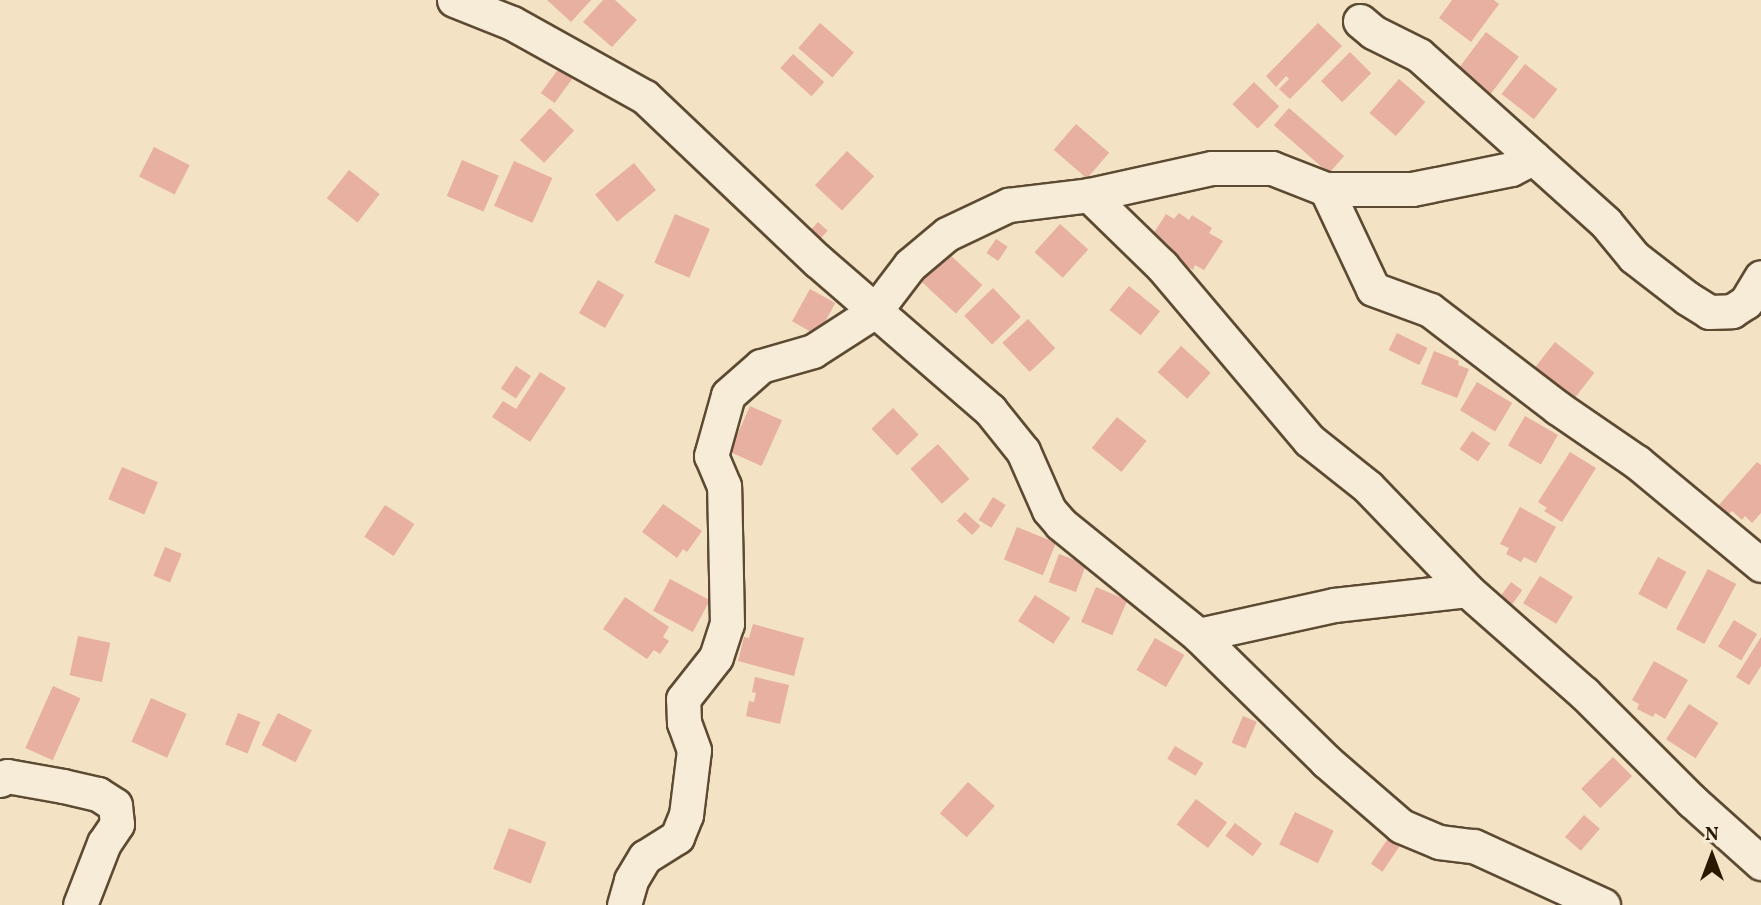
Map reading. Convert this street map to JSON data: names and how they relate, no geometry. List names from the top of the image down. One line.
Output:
{"north":"top"}
